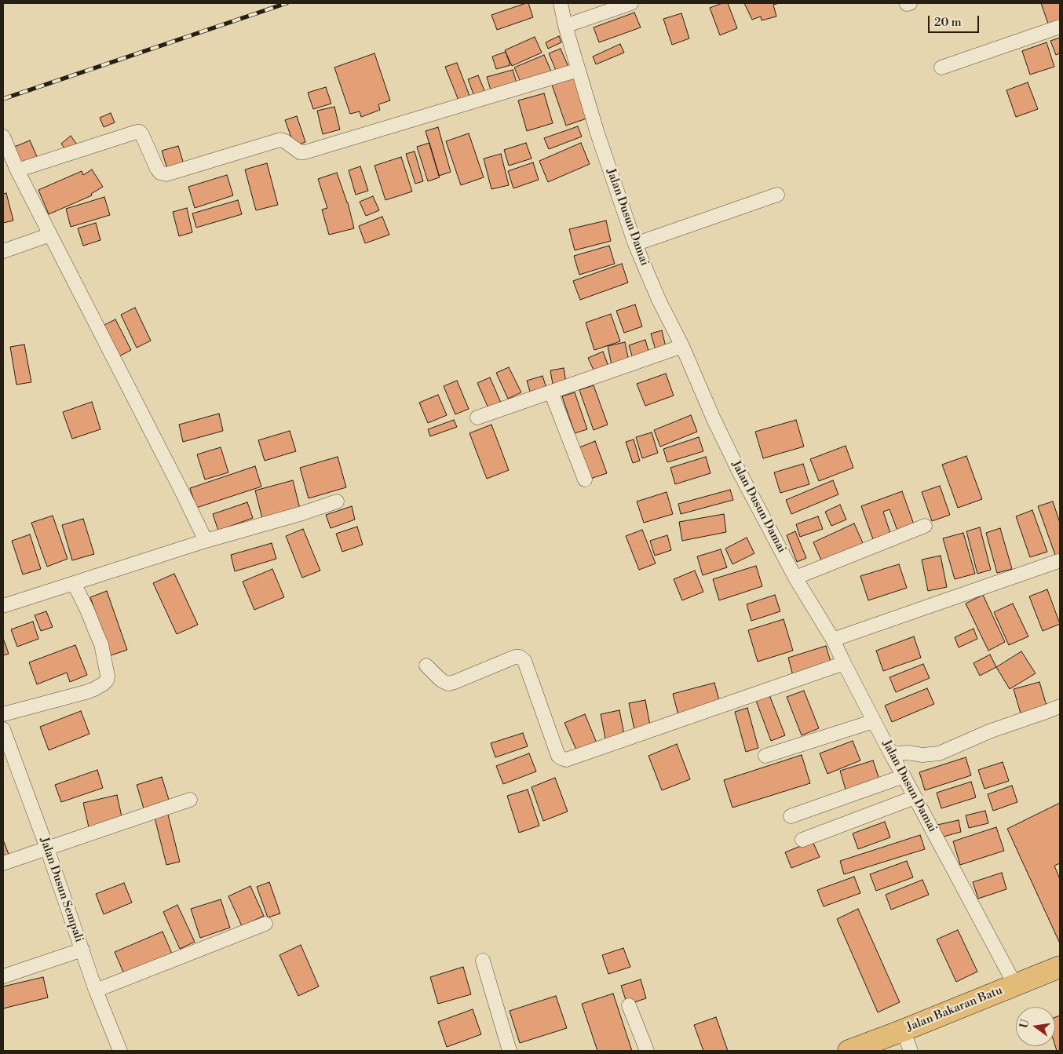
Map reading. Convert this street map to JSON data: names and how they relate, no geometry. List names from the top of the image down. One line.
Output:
{"streets":{"highway":["Jalan Bakaran Batu"],"street":["Jalan Dusun Damai","Jalan Dusun Sempali"]},"crossings":[["Jalan Dusun Damai","Jalan Bakaran Batu"]],"scale_bar":"20 m","north":"left"}
